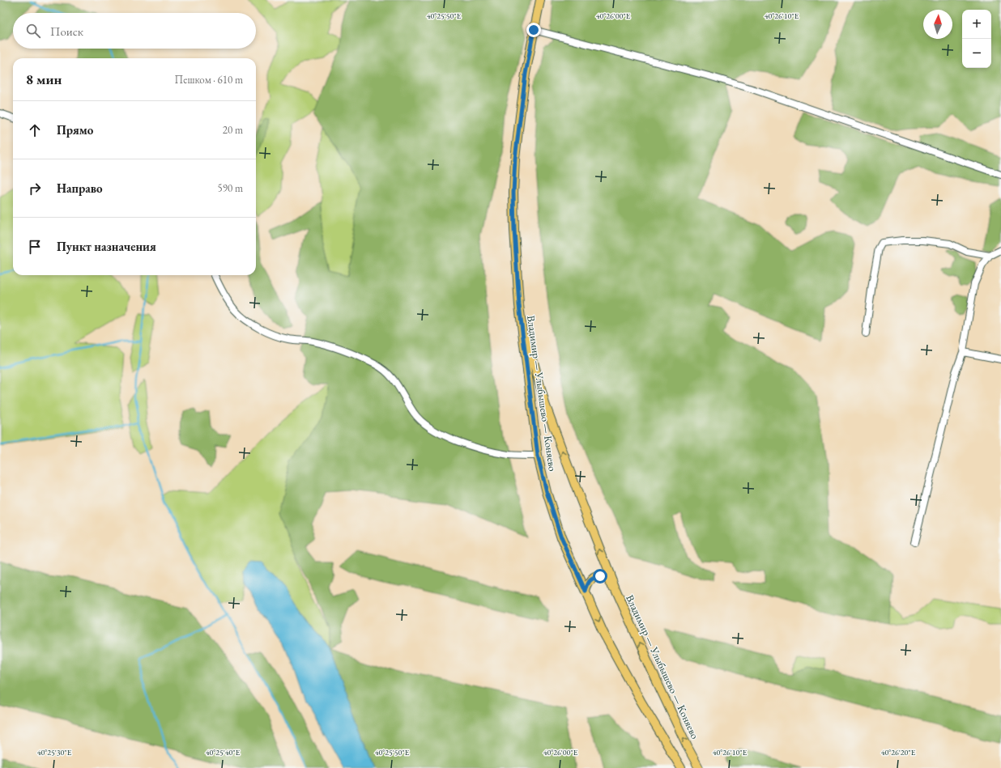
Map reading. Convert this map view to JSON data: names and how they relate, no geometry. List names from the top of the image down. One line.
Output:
{"streets":{"main road":["Владимир — Улыбышево — Коняево"]},"north":"top","page":{"map_buttons":["+","−"],"search":"Поиск","heading":["8 мин","Пешком · 610 m"],"list":[["Прямо","20 m"],["Направо","590 m"],"Пункт назначения"]},"coordinates":["40°25'50\"E","40°26'00\"E","40°26'10\"E","40°25'30\"E","40°25'40\"E","40°26'20\"E"]}
